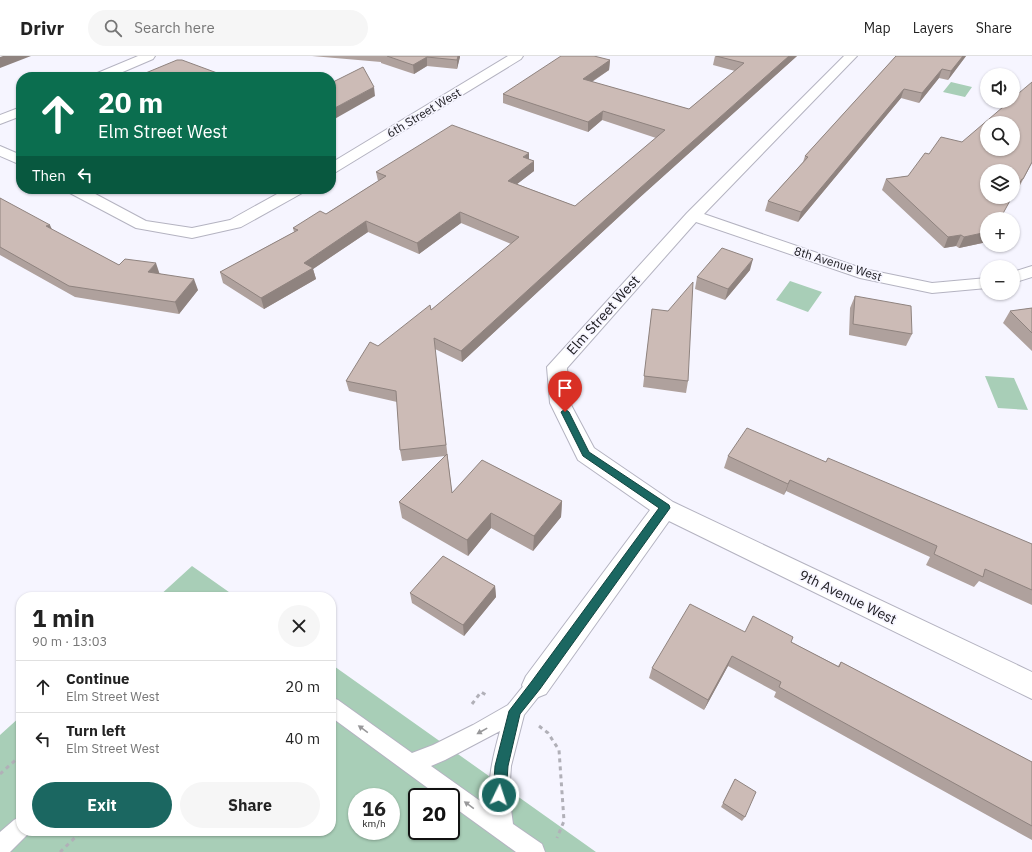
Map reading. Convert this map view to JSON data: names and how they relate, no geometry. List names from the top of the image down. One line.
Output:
{"streets":{"street":["6th Street West","8th Avenue West","Elm Street West","9th Avenue West"]},"crossings":[["8th Avenue West","Elm Street West"],["Elm Street West","9th Avenue West"]],"page":{"header":"Drivr","search":"Search here","nav":["Map","Layers","Share"],"map_buttons":["+","−"],"turn":["20 m","Elm Street West"],"then":"Then","heading":["1 min","90 m · 13:03"],"list":[{"name":"Continue","note":"Elm Street West","value":"20 m"},{"name":"Turn left","note":"Elm Street West","value":"40 m"}],"buttons":["Exit","Share"],"speed":"16 km/h","limit":"20"}}
